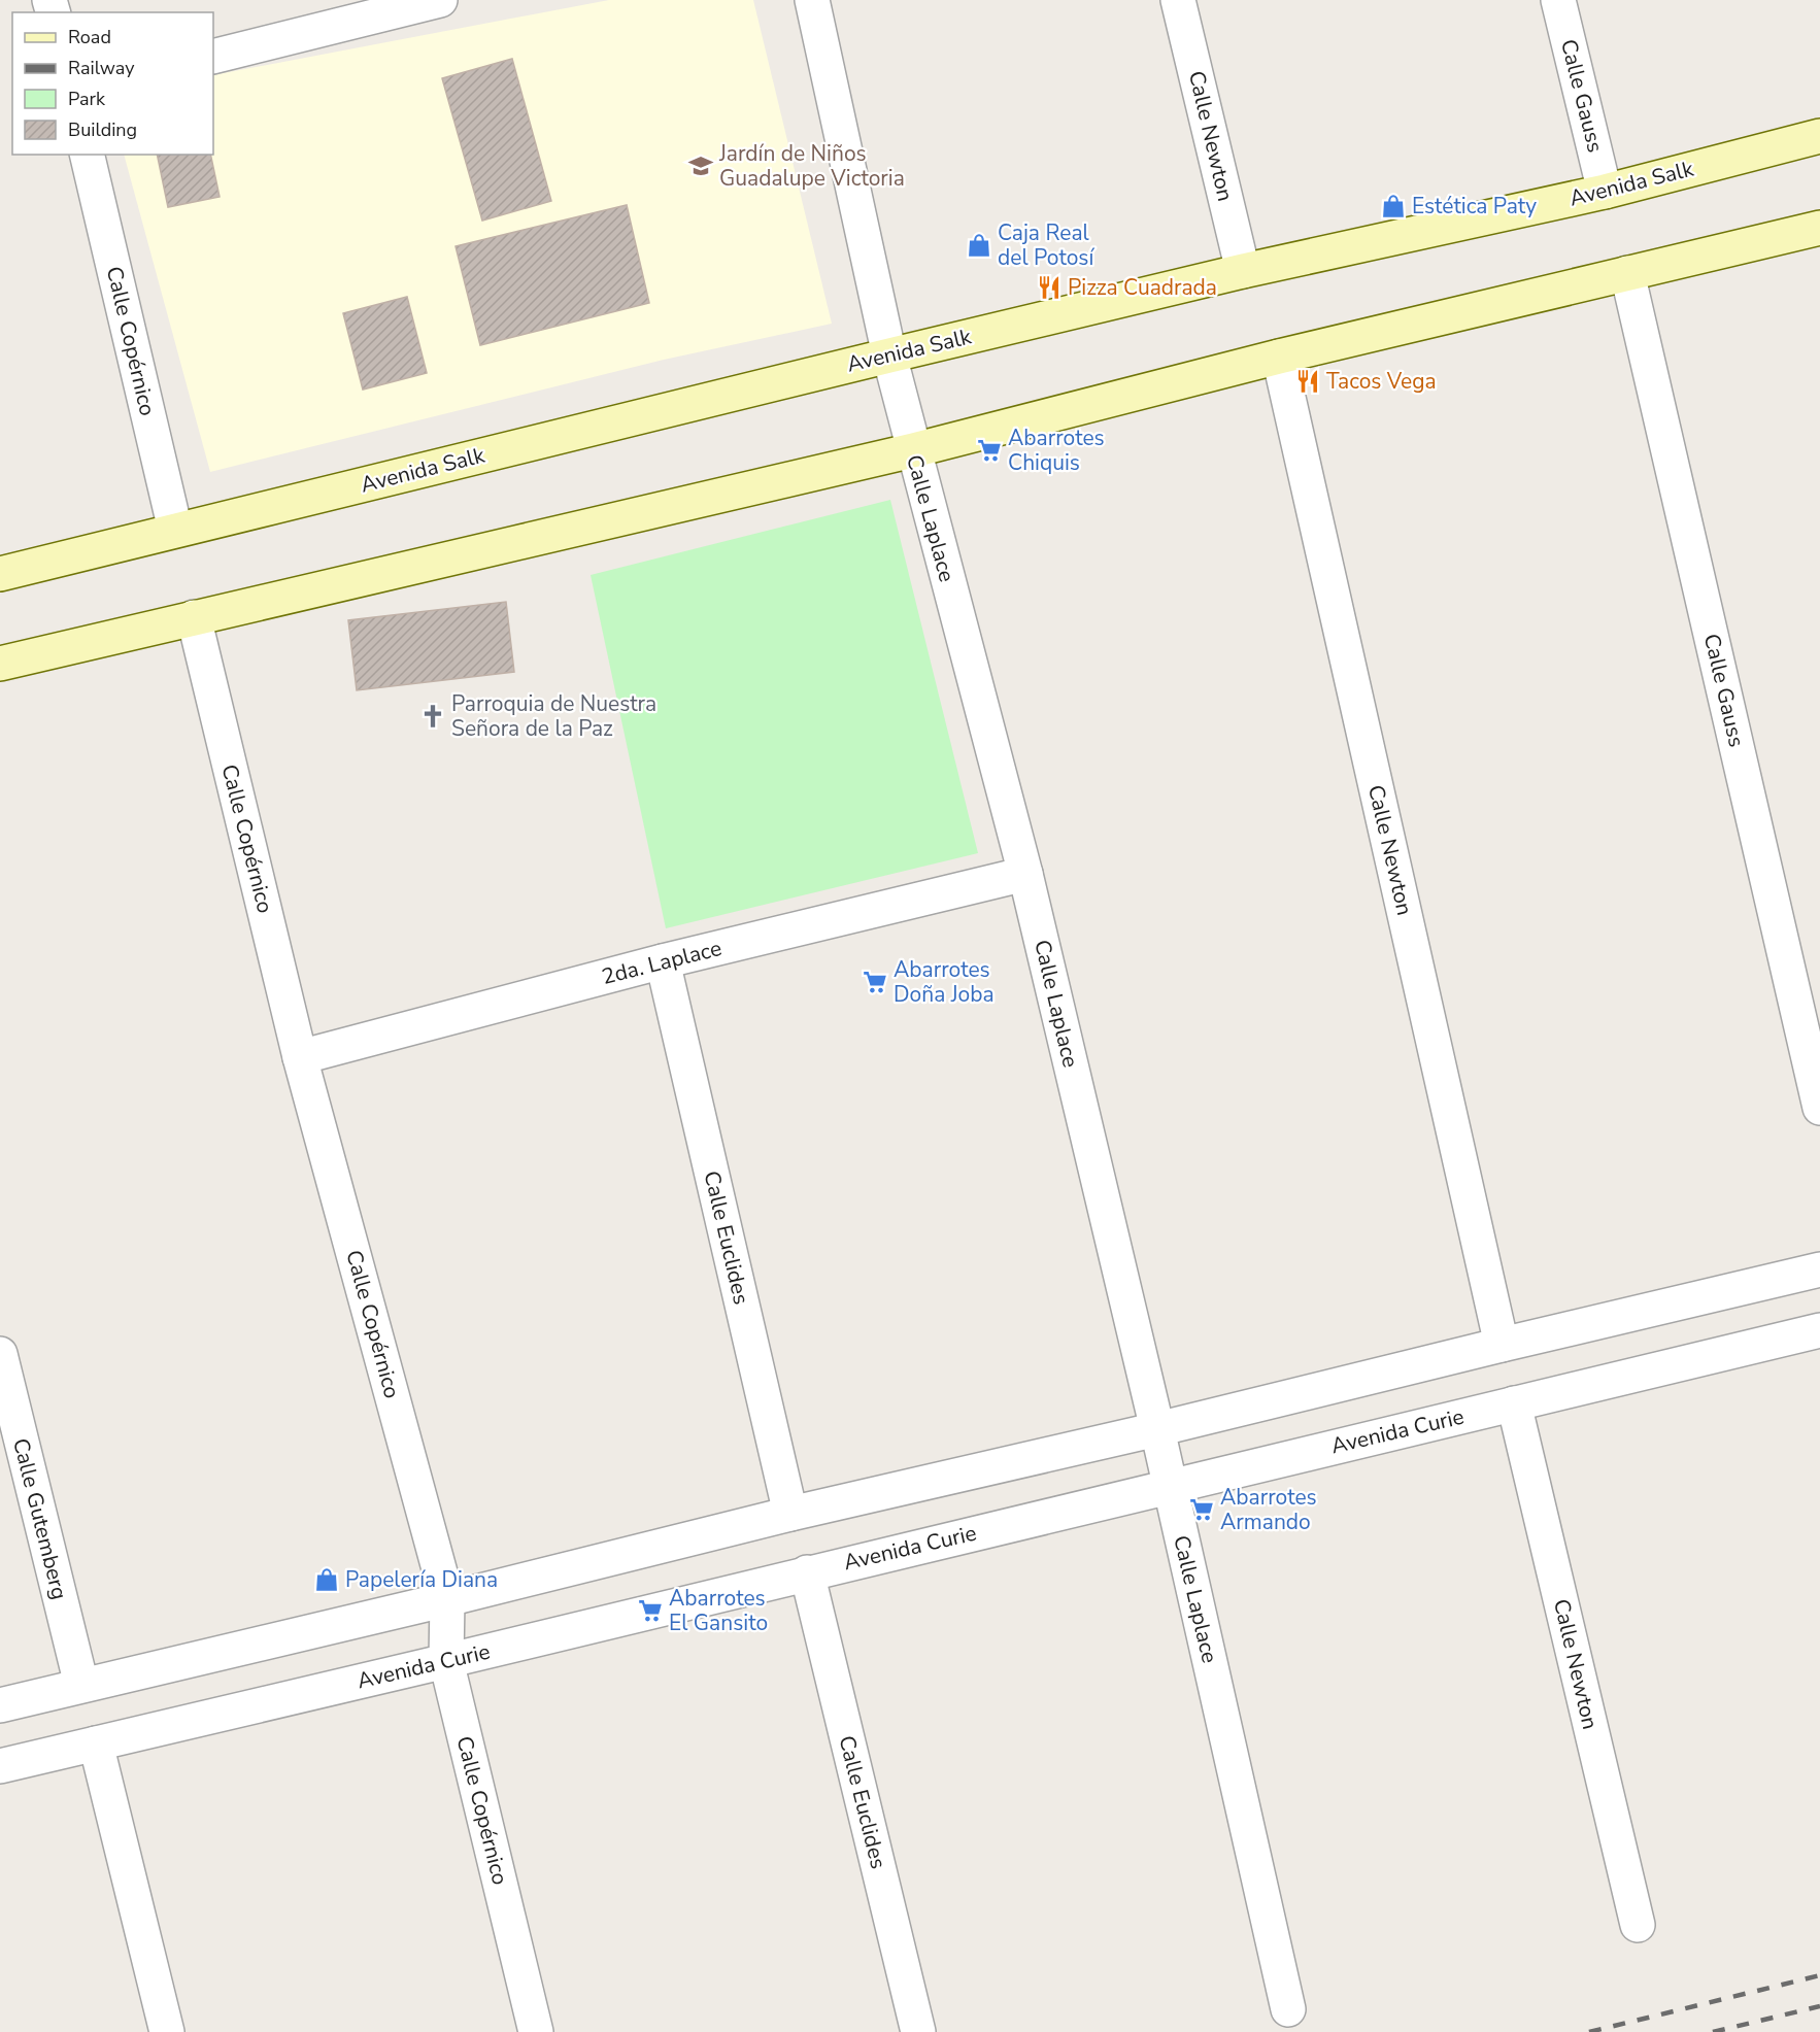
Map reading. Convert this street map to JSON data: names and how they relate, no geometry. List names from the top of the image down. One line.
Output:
{"streets":{"main road":["Avenida Salk"],"street":["Calle Gauss","Calle Newton","Calle Copérnico","Calle Laplace","2da. Laplace","Calle Euclides","Avenida Curie","Calle Gutemberg"]},"crossings":[["Calle Gauss","Avenida Salk"],["Calle Newton","Avenida Salk"],["Calle Newton","Avenida Curie"],["Avenida Salk","Calle Copérnico"],["Avenida Salk","Calle Laplace"],["Calle Copérnico","2da. Laplace"],["Calle Copérnico","Avenida Curie"],["Calle Laplace","2da. Laplace"],["Calle Laplace","Avenida Curie"],["2da. Laplace","Calle Euclides"],["Calle Euclides","Avenida Curie"]],"places":{"school or university":["Jardín de Niños Guadalupe Victoria"],"shop":["Estética Paty","Caja Real del Potosí","Papelería Diana"],"restaurant":["Pizza Cuadrada","Tacos Vega"],"supermarket":["Abarrotes Chiquis","Abarrotes Doña Joba","Abarrotes Armando","Abarrotes El Gansito"],"church":["Parroquia de Nuestra Señora de la Paz"]},"legend":["Road","Railway","Park","Building"]}
